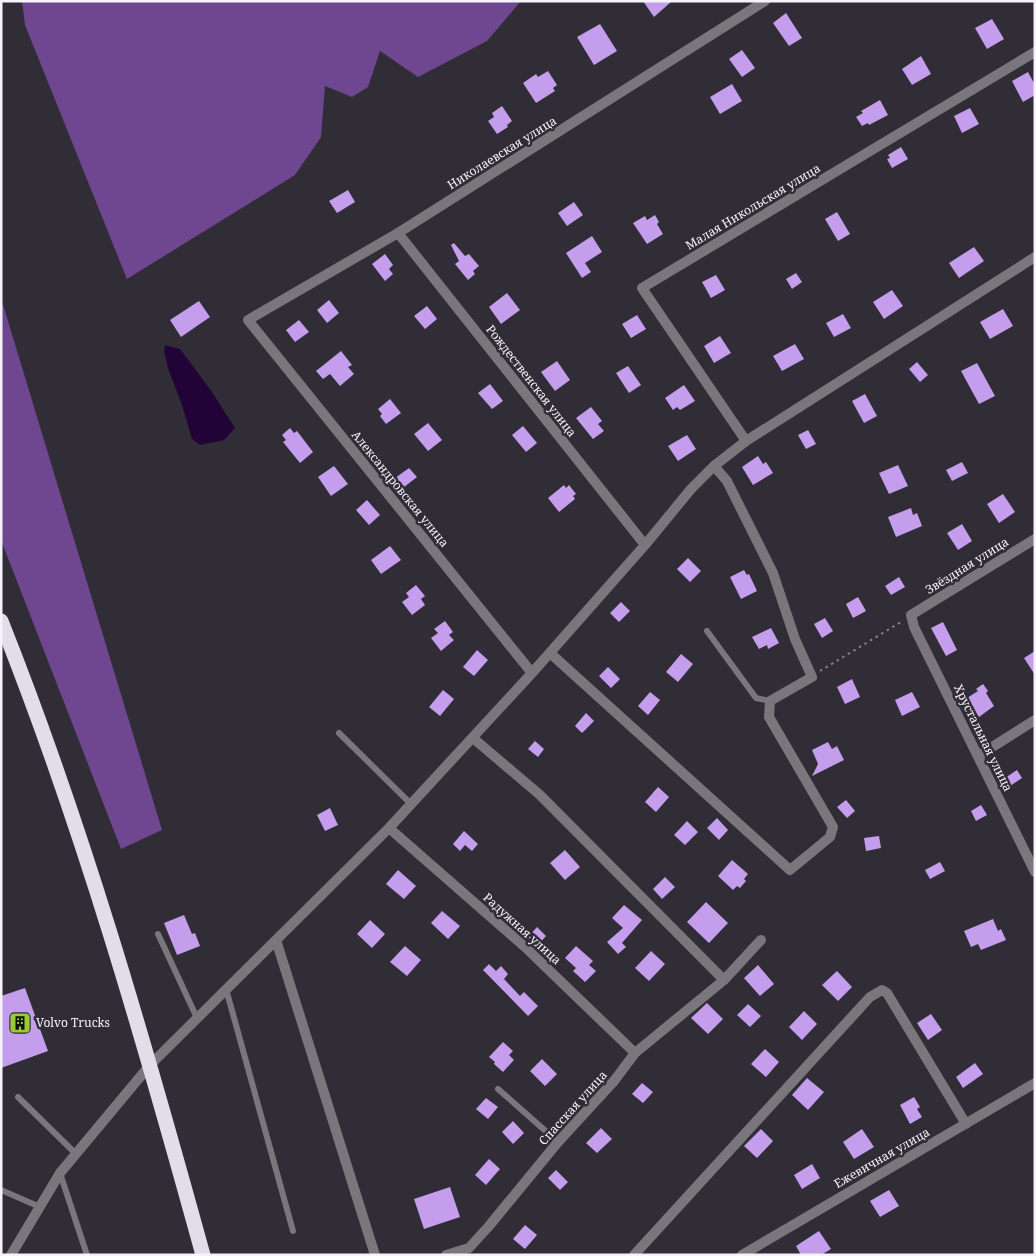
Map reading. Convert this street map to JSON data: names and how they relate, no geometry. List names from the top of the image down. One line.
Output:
{"streets":{"street":["Николаевская улица","Малая Никольская улица","Рождественская улица","Александровская улица","Звёздная улица","Хрустальная улица","Радужная улица","Спасская улица","Ежевичная улица"]},"crossings":[["Николаевская улица","Рождественская улица"],["Николаевская улица","Александровская улица"],["Звёздная улица","Хрустальная улица"],["Радужная улица","Спасская улица"]],"places":{"building":["Volvo Trucks"]}}
